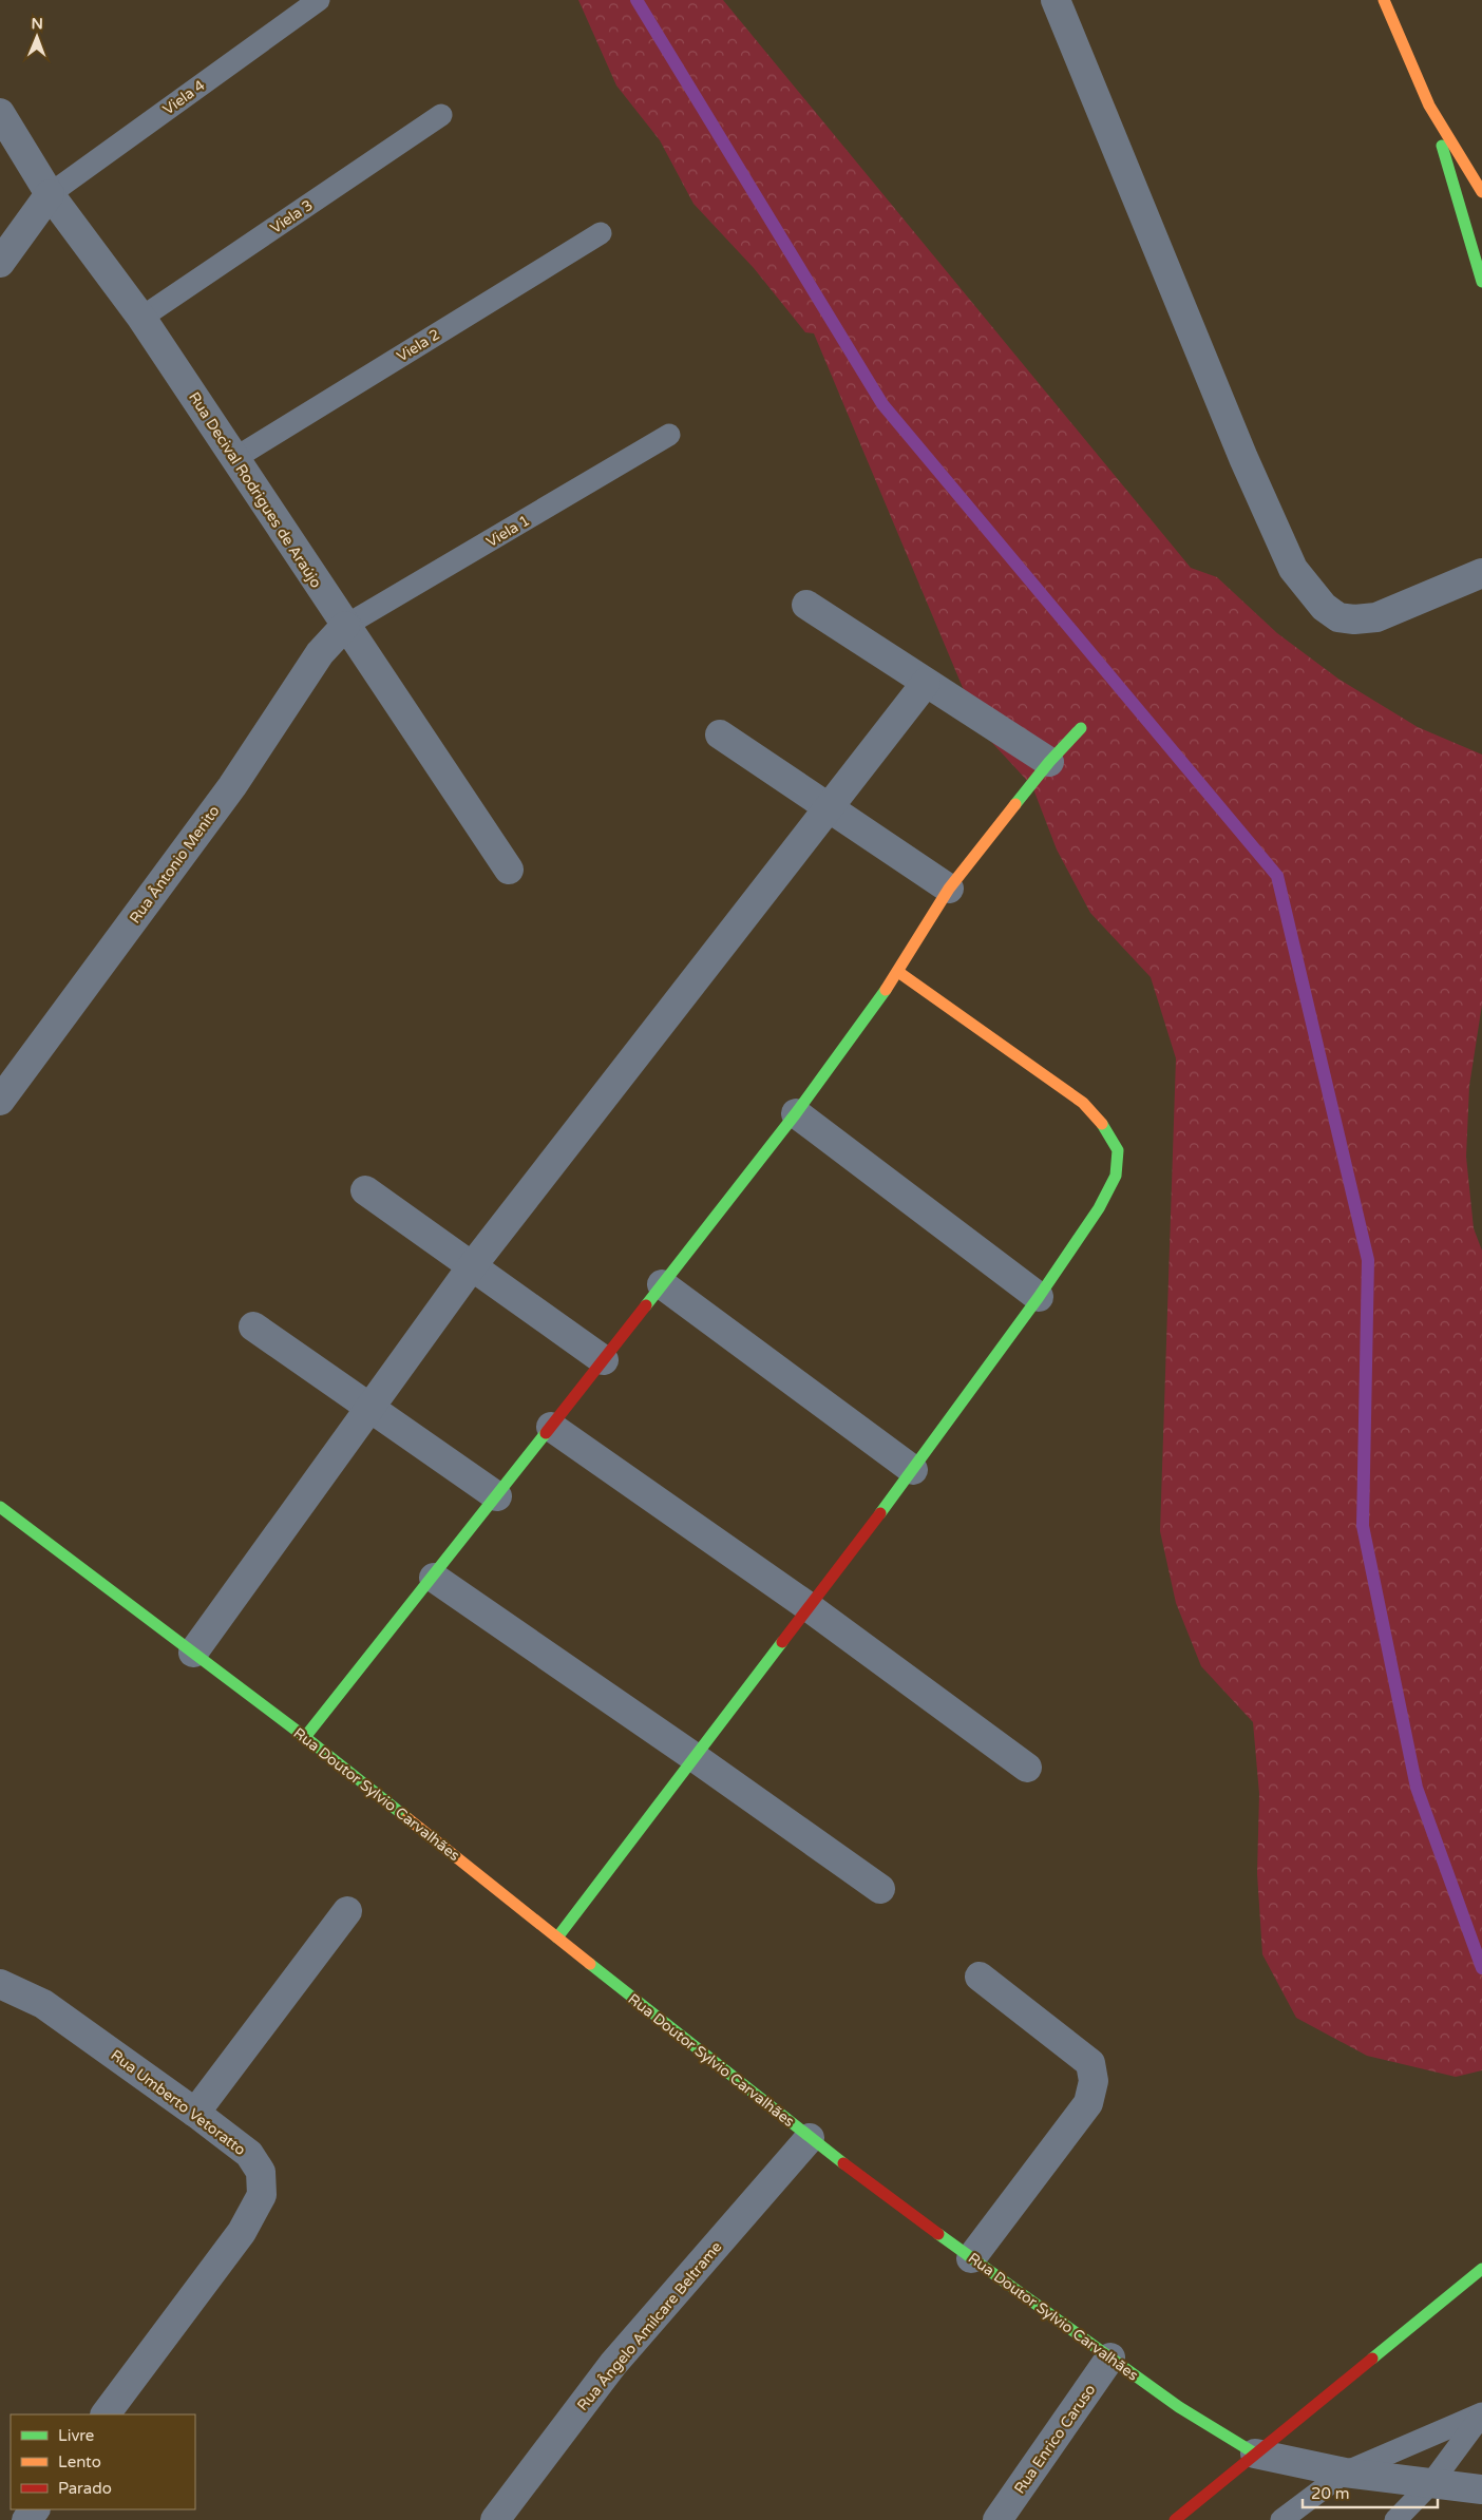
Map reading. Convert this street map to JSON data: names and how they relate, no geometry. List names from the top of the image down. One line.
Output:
{"streets":{"street":["Rua Decival Rodrigues de Araújo","Rua Ântonio Menito","Rua Doutor Sylvio Carvalhães","Rua Umberto Vetoratto","Rua Ângelo Amilcare Beltrame","Rua Enrico Caruso"],"lane":["Viela 4","Viela 3","Viela 2","Viela 1"]},"crossings":[["Viela 4","Rua Decival Rodrigues de Araújo"],["Viela 3","Rua Decival Rodrigues de Araújo"],["Viela 2","Rua Decival Rodrigues de Araújo"],["Rua Decival Rodrigues de Araújo","Viela 1"],["Rua Decival Rodrigues de Araújo","Rua Ântonio Menito"],["Viela 1","Rua Ântonio Menito"],["Rua Doutor Sylvio Carvalhães","Rua Ângelo Amilcare Beltrame"],["Rua Doutor Sylvio Carvalhães","Rua Enrico Caruso"]],"legend":["Livre","Lento","Parado"],"scale_bar":"20 m","north":"top"}
